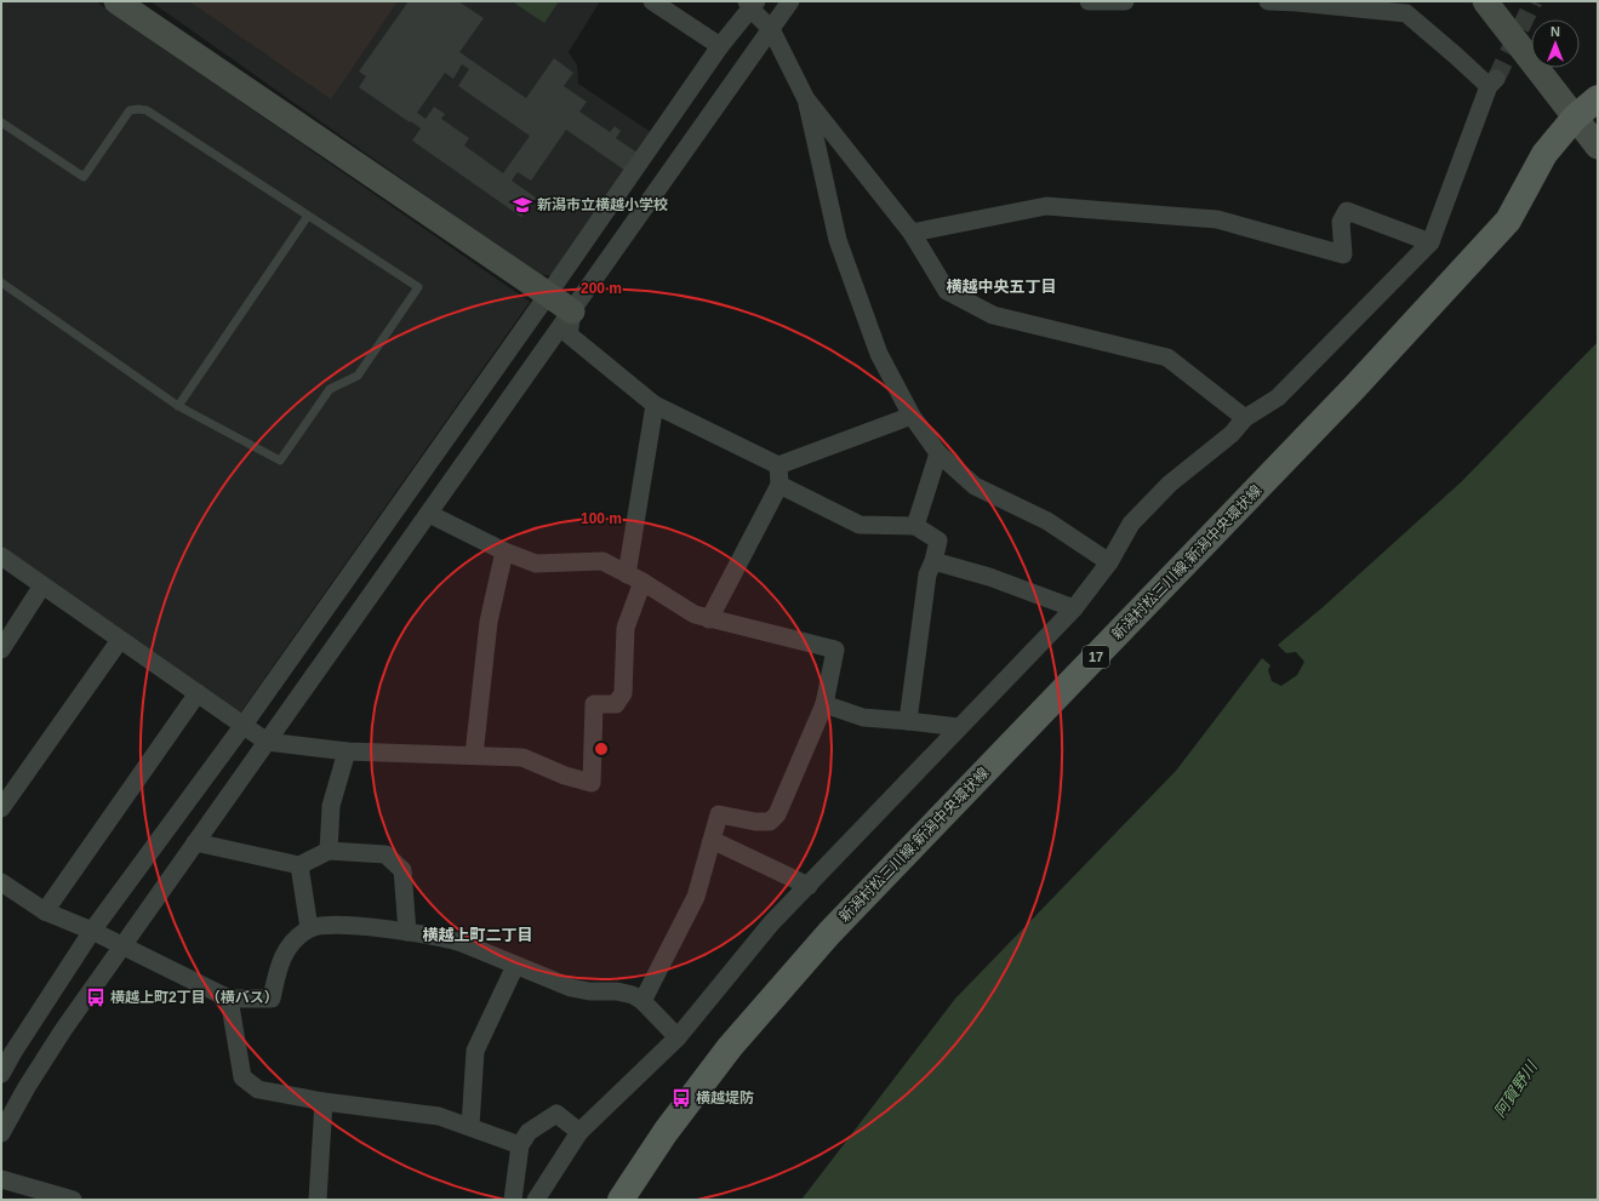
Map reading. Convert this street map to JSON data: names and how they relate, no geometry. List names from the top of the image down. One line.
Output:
{"streets":{"main road":["新潟村松三川線;新潟中央環状線","17"]},"districts":["横越中央五丁目","横越上町二丁目"],"water":["阿賀野川"],"places":{"school or university":["新潟市立横越小学校"],"bus stop":["横越上町2丁目（横バス）","横越堤防"]},"north":"top","rings":["200 m","100 m"]}
